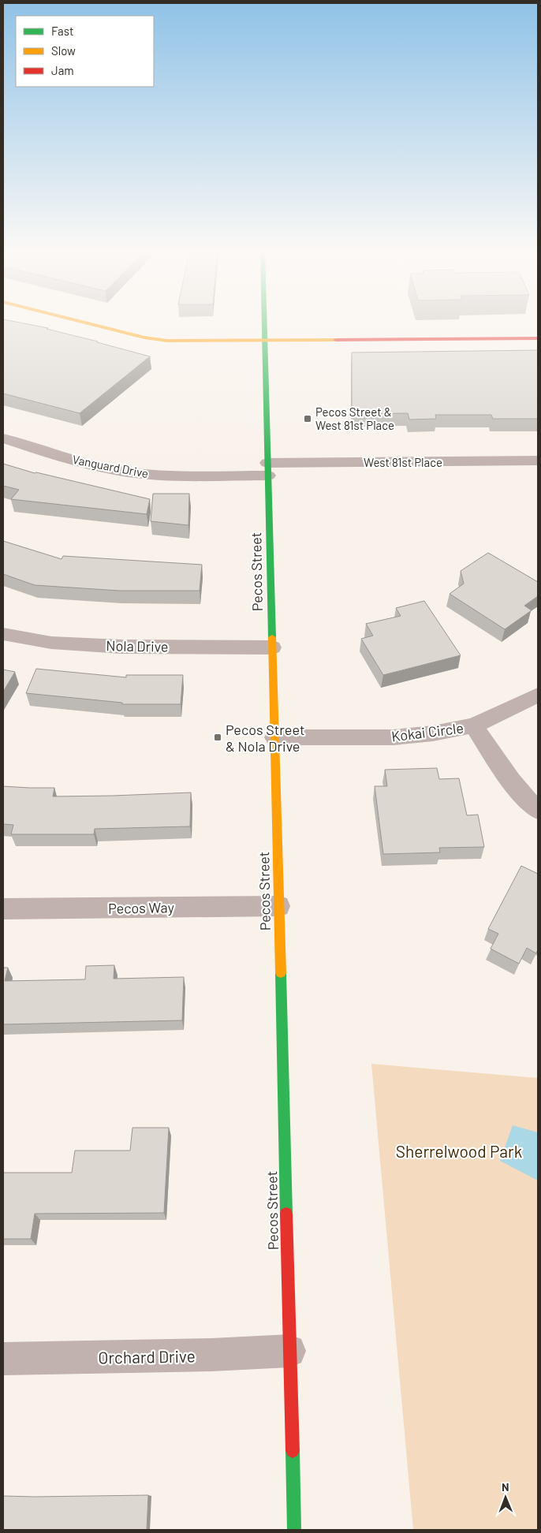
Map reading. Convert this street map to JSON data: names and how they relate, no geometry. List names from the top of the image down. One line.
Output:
{"streets":{"main road":["Pecos Street"],"street":["West 81st Place","Vanguard Drive","Nola Drive","Kokai Circle","Pecos Way","Orchard Drive"]},"crossings":[["West 81st Place","Vanguard Drive"],["West 81st Place","Pecos Street"],["Vanguard Drive","Pecos Street"],["Pecos Street","Nola Drive"],["Pecos Street","Kokai Circle"],["Pecos Street","Pecos Way"],["Pecos Street","Orchard Drive"]],"parks":["Sherrelwood Park"],"places":{"transit":["Pecos Street & West 81st Place","Pecos Street & Nola Drive"]},"legend":["Fast","Slow","Jam"],"north":"top"}
